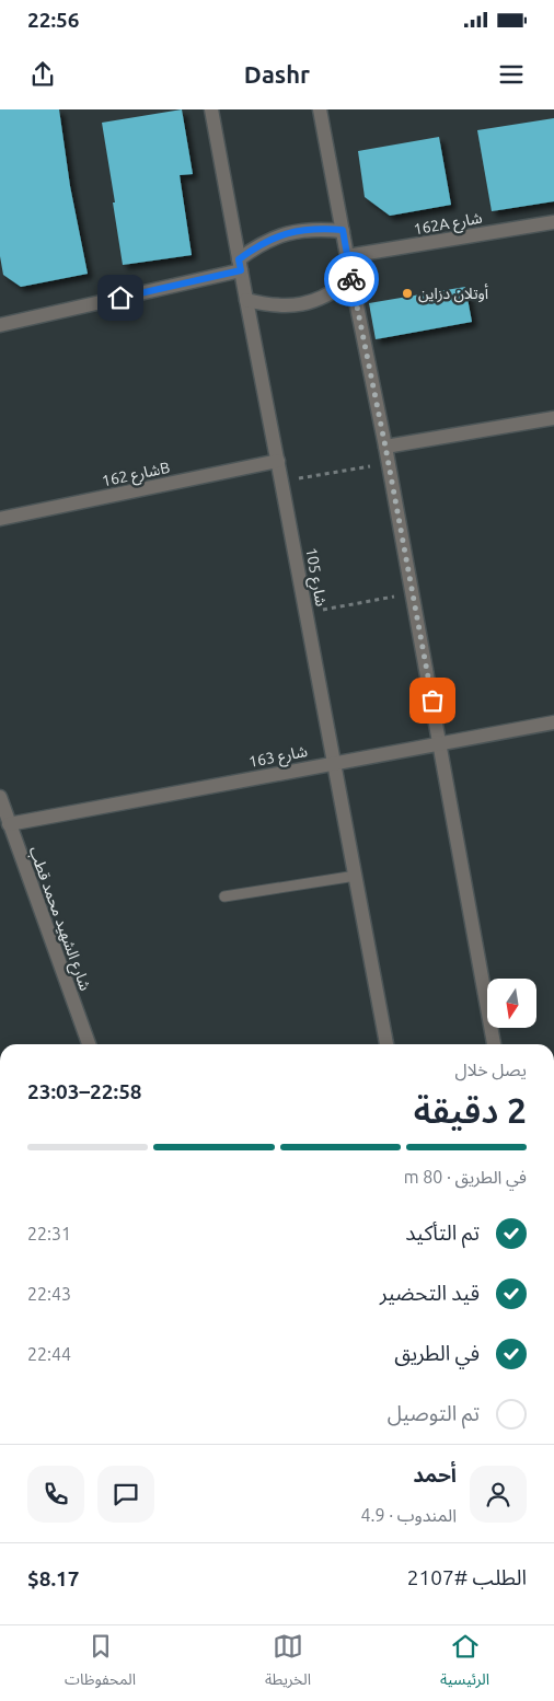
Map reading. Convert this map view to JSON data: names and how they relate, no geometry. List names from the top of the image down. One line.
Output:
{"streets":{"street":["162A شارع","شارع 162B","شارع 105","شارع 163","شارع الشهيد محمد قطب"]},"crossings":[["162A شارع","شارع 105"],["شارع 162B","شارع 105"],["شارع 105","شارع 163"],["شارع 163","شارع الشهيد محمد قطب"]],"places":["أوتلان دزاين"],"north":"bottom","page":{"status":"22:56","header":"Dashr","heading":["2 دقيقة","يصل خلال","22:58–23:03"],"panel":["أحمد","المندوب · 4.9","الطلب #2107","$8.17"],"bar":"في الطريق · 80 m","list":[["تم التأكيد","22:31"],["قيد التحضير","22:43"],["في الطريق","22:44"],"تم التوصيل"],"tabs":["الرئيسية","الخريطة","المحفوظات"]}}
